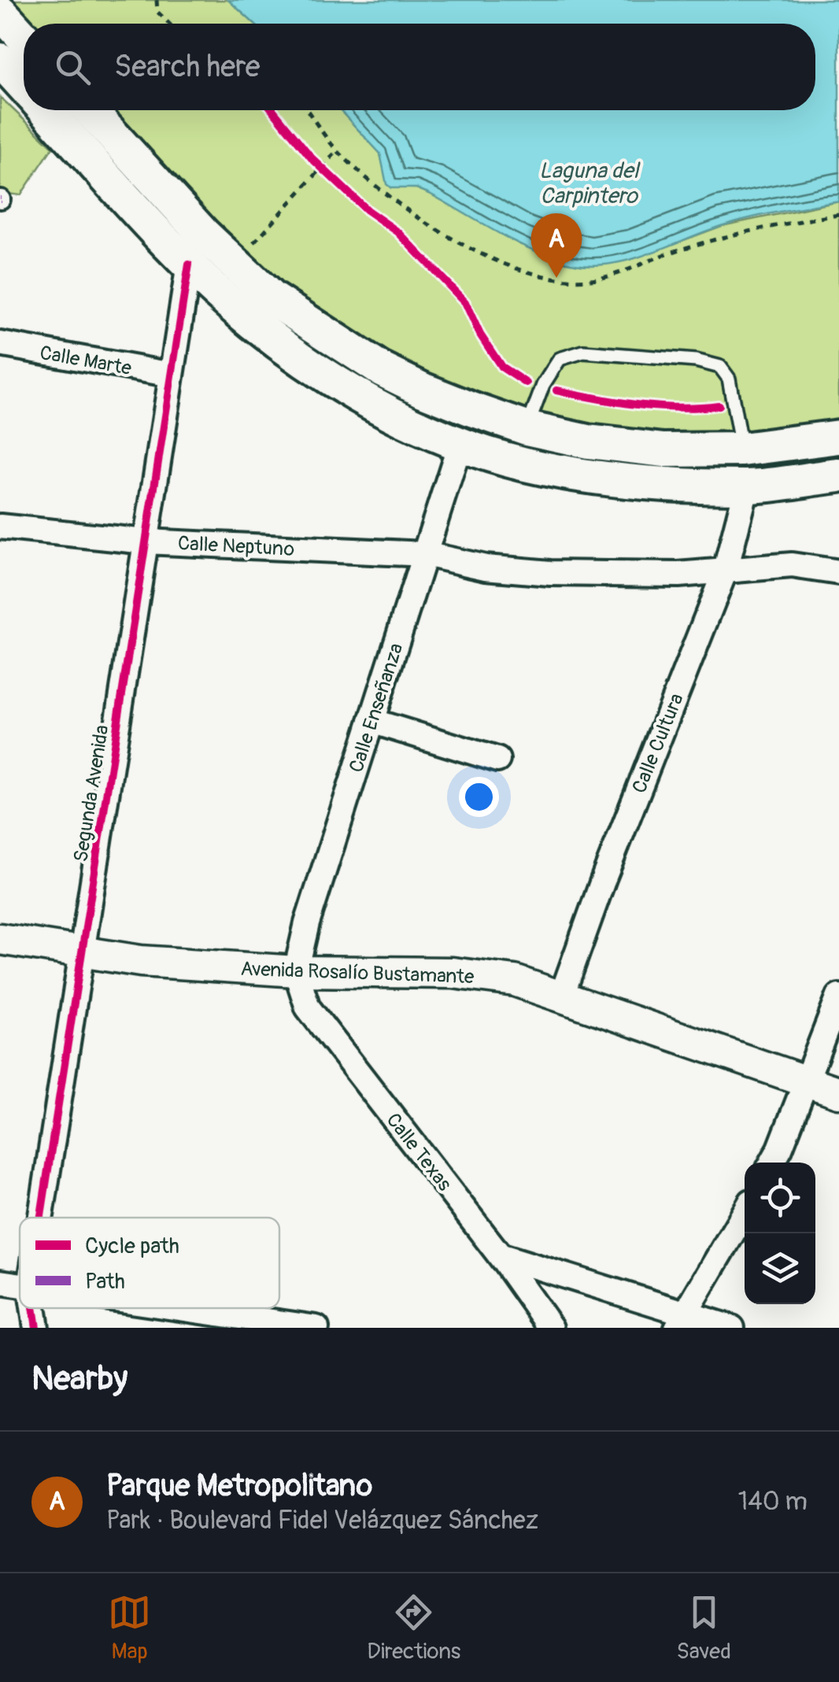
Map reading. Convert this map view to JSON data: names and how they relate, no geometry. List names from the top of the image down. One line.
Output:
{"streets":{"street":["Calle Marte","Calle Neptuno","Calle Enseñanza","Calle Cultura","Segunda Avenida","Avenida Rosalío Bustamante","Calle Texas"]},"crossings":[["Calle Marte","Segunda Avenida"],["Calle Neptuno","Calle Enseñanza"],["Calle Neptuno","Calle Cultura"],["Calle Neptuno","Segunda Avenida"],["Calle Enseñanza","Avenida Rosalío Bustamante"],["Calle Enseñanza","Calle Texas"],["Calle Cultura","Avenida Rosalío Bustamante"],["Segunda Avenida","Avenida Rosalío Bustamante"],["Avenida Rosalío Bustamante","Calle Texas"]],"water":["Laguna del Carpintero"],"legend":["Cycle path","Path"],"page":{"search":"Search here","pins":"A","heading":"Nearby","list":[{"mark":"A","name":"Parque Metropolitano","note":"Park · Boulevard Fidel Velázquez Sánchez","value":"140 m"}],"nav":["Map","Directions","Saved"]}}
